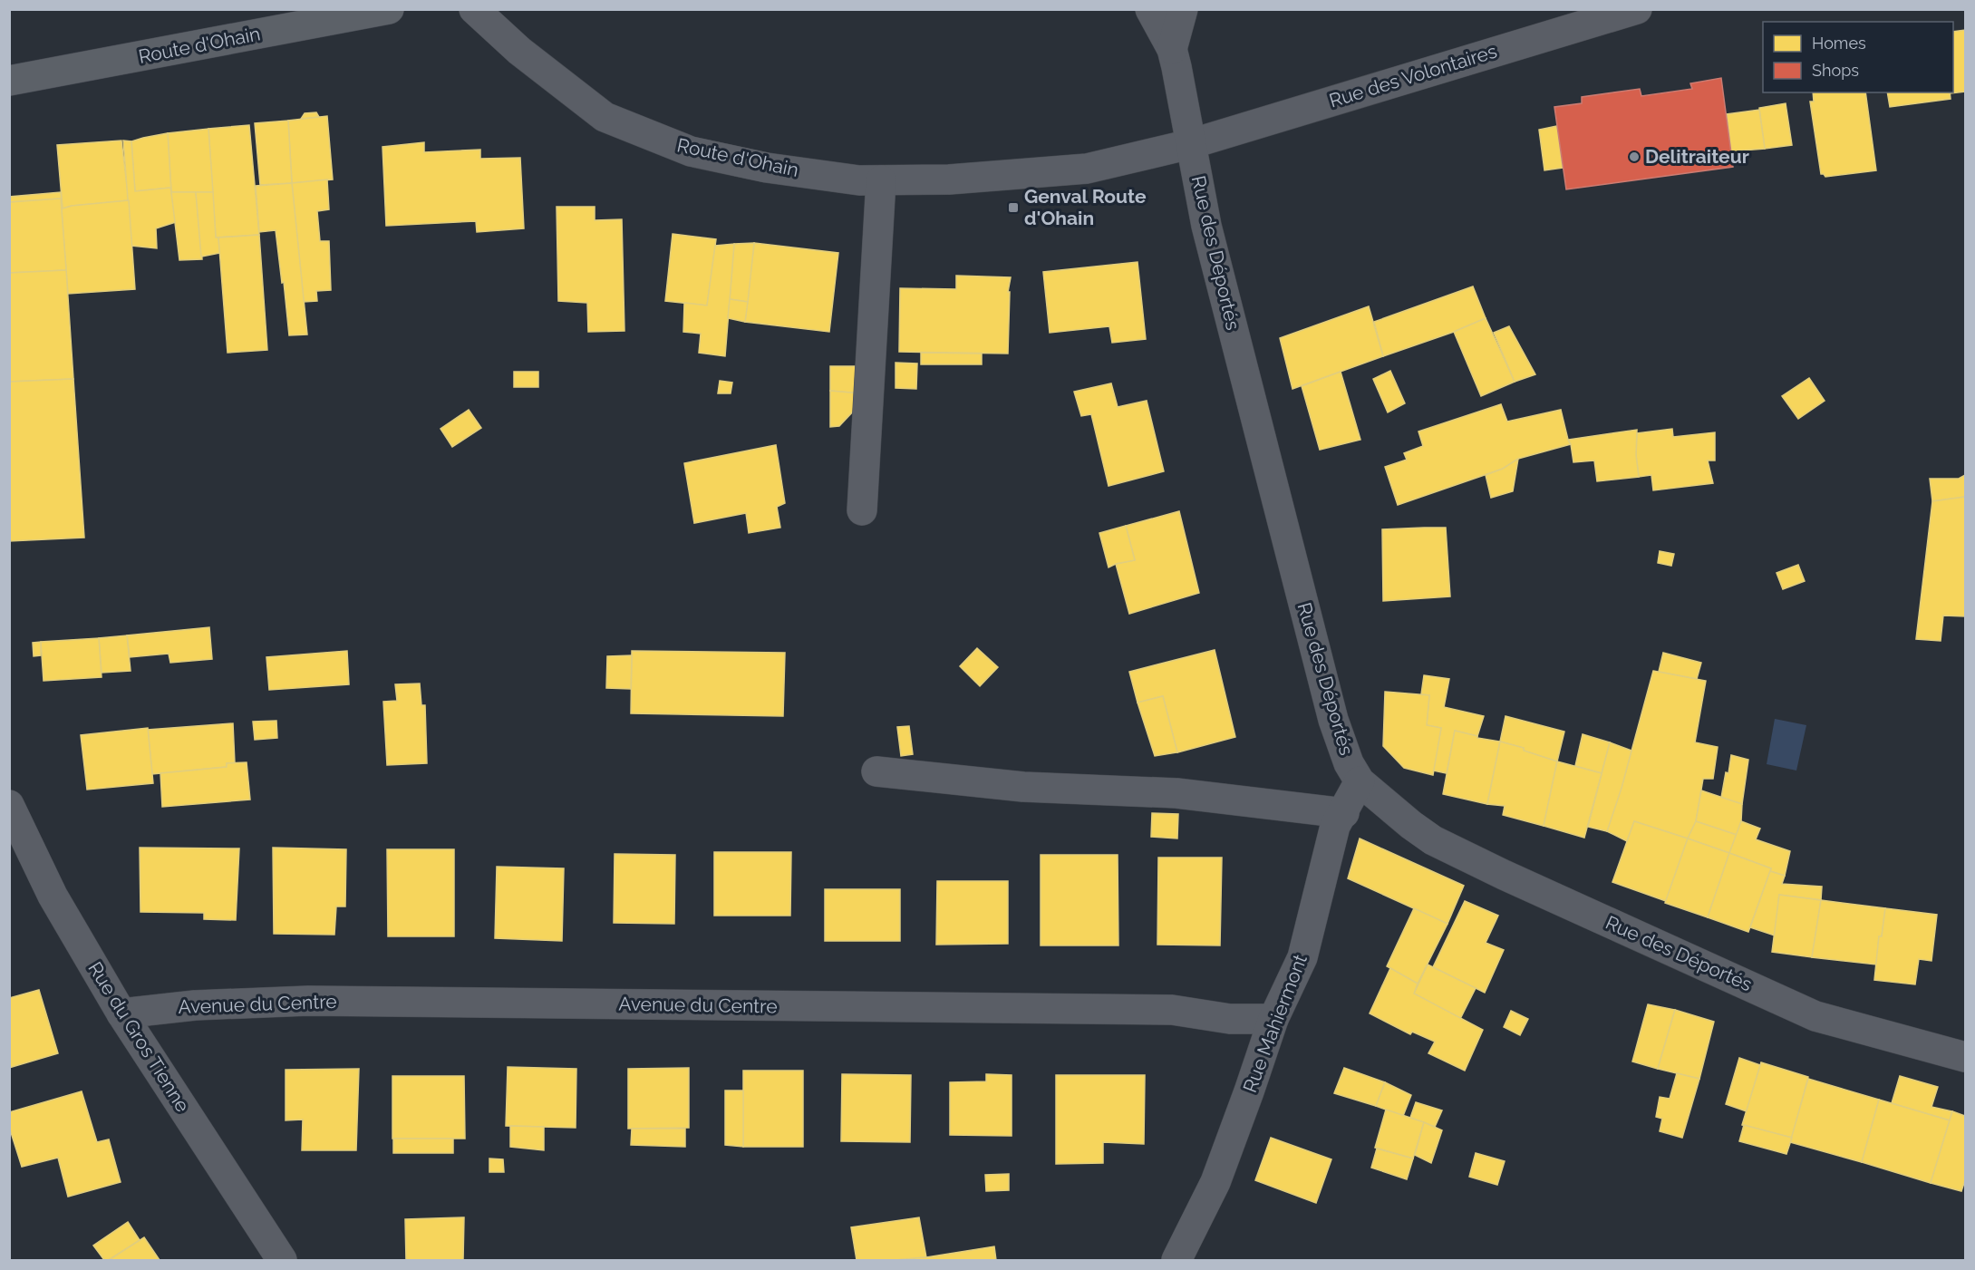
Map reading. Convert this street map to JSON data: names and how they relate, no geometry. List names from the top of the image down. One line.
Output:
{"streets":{"main road":["Route d'Ohain"],"street":["Rue des Volontaires","Rue des Déportés","Avenue du Centre","Rue Mahiermont","Rue du Gros Tienne"]},"crossings":[["Route d'Ohain","Rue des Volontaires"],["Route d'Ohain","Rue des Déportés"],["Rue des Volontaires","Rue des Déportés"],["Rue des Déportés","Rue Mahiermont"],["Avenue du Centre","Rue Mahiermont"],["Avenue du Centre","Rue du Gros Tienne"]],"places":{"other":["Delitraiteur"],"transit":["Genval Route d'Ohain"]},"legend":["Homes","Shops"]}
